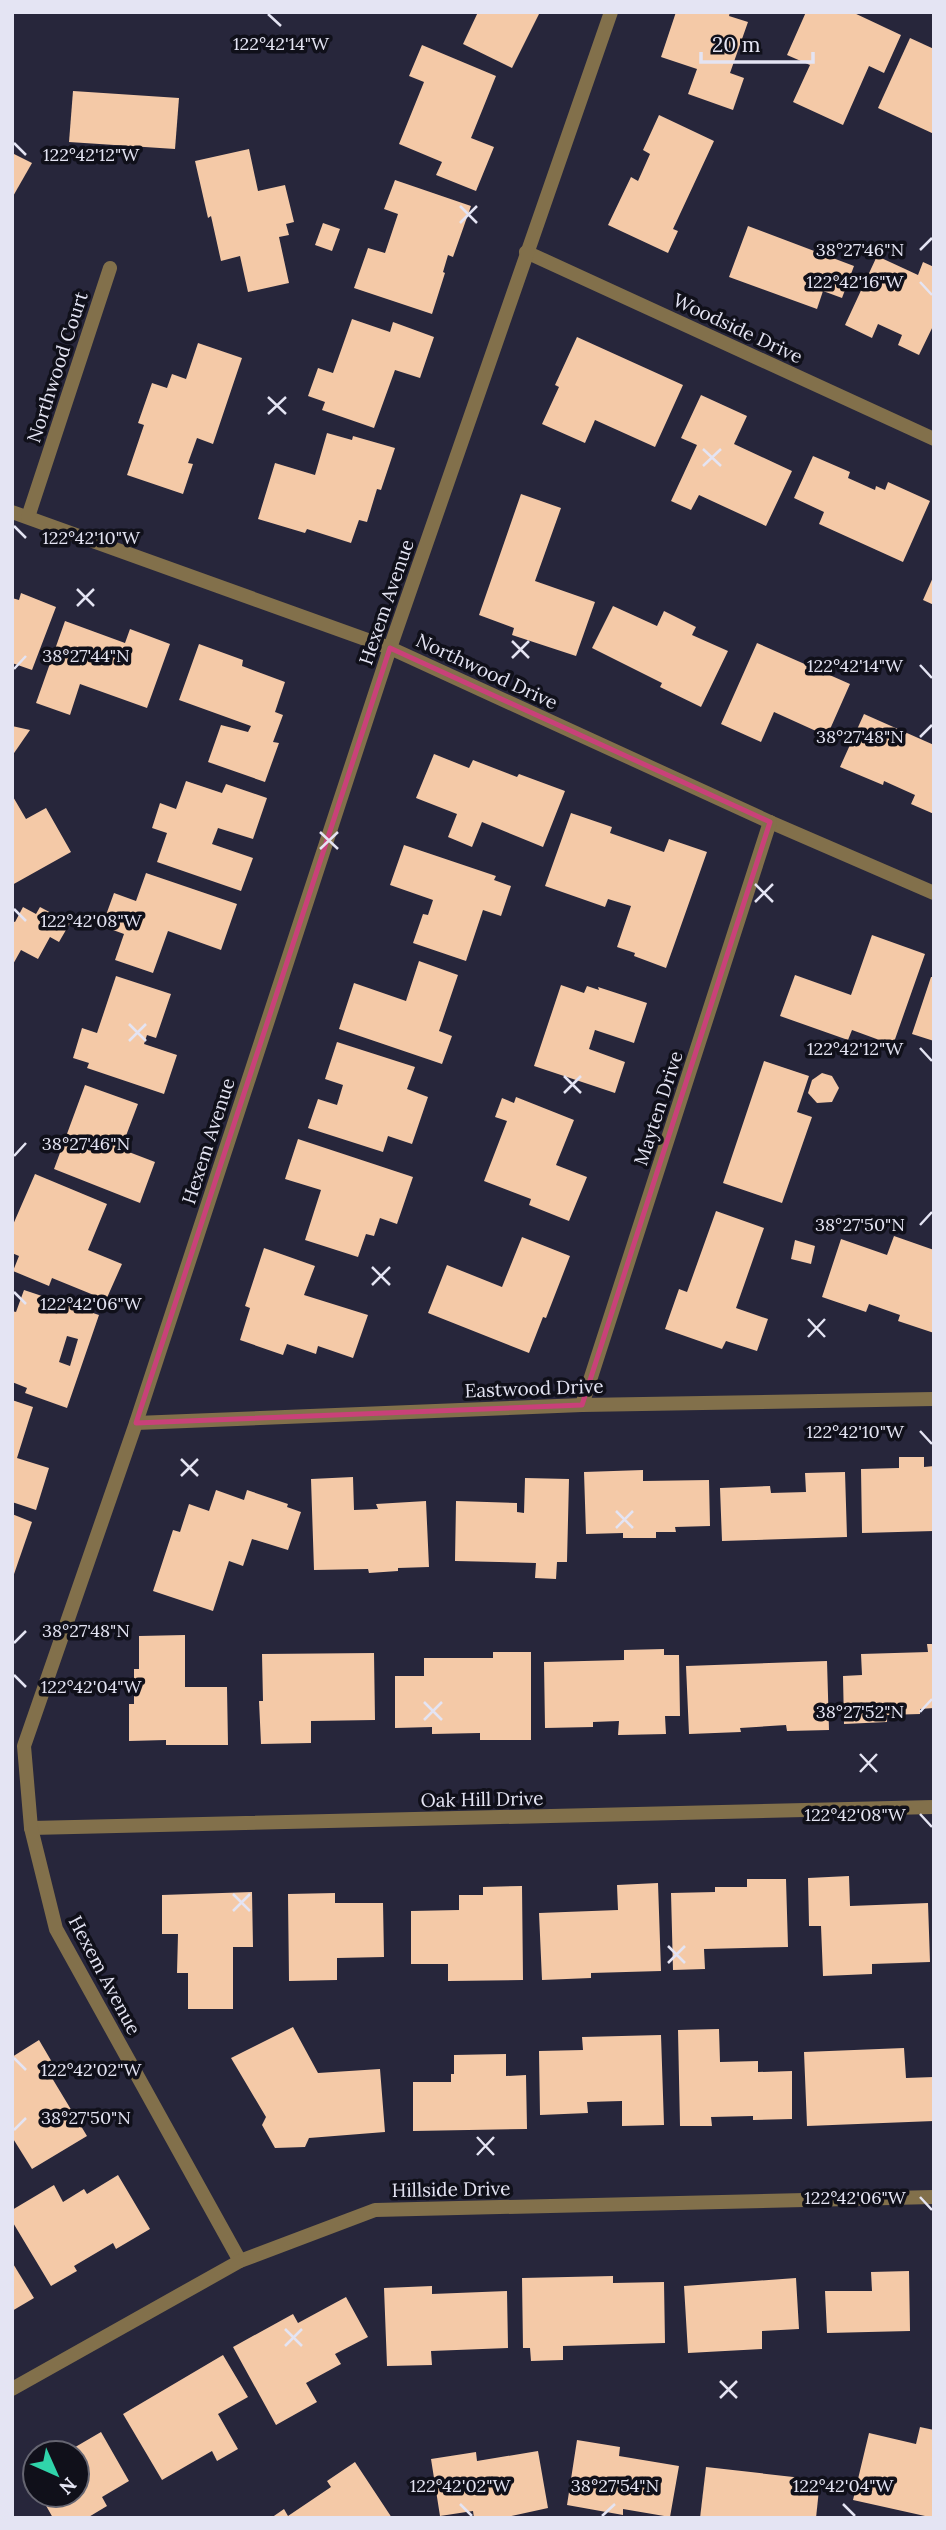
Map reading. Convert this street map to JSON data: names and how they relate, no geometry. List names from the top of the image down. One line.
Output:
{"streets":{"street":["Woodside Drive","Northwood Court","Hexem Avenue","Northwood Drive","Mayten Drive","Eastwood Drive","Oak Hill Drive","Hillside Drive"]},"crossings":[["Woodside Drive","Hexem Avenue"],["Northwood Court","Northwood Drive"],["Hexem Avenue","Northwood Drive"],["Hexem Avenue","Eastwood Drive"],["Hexem Avenue","Oak Hill Drive"],["Hexem Avenue","Hillside Drive"],["Northwood Drive","Mayten Drive"],["Mayten Drive","Eastwood Drive"]],"scale_bar":"20 m","north":"bottom right","coordinates":["122°42'14\"W","122°42'12\"W","38°27'46\"N","122°42'16\"W","122°42'10\"W","38°27'44\"N","38°27'48\"N","122°42'08\"W","38°27'50\"N","122°42'06\"W","122°42'04\"W","38°27'52\"N","122°42'02\"W","38°27'54\"N"]}
